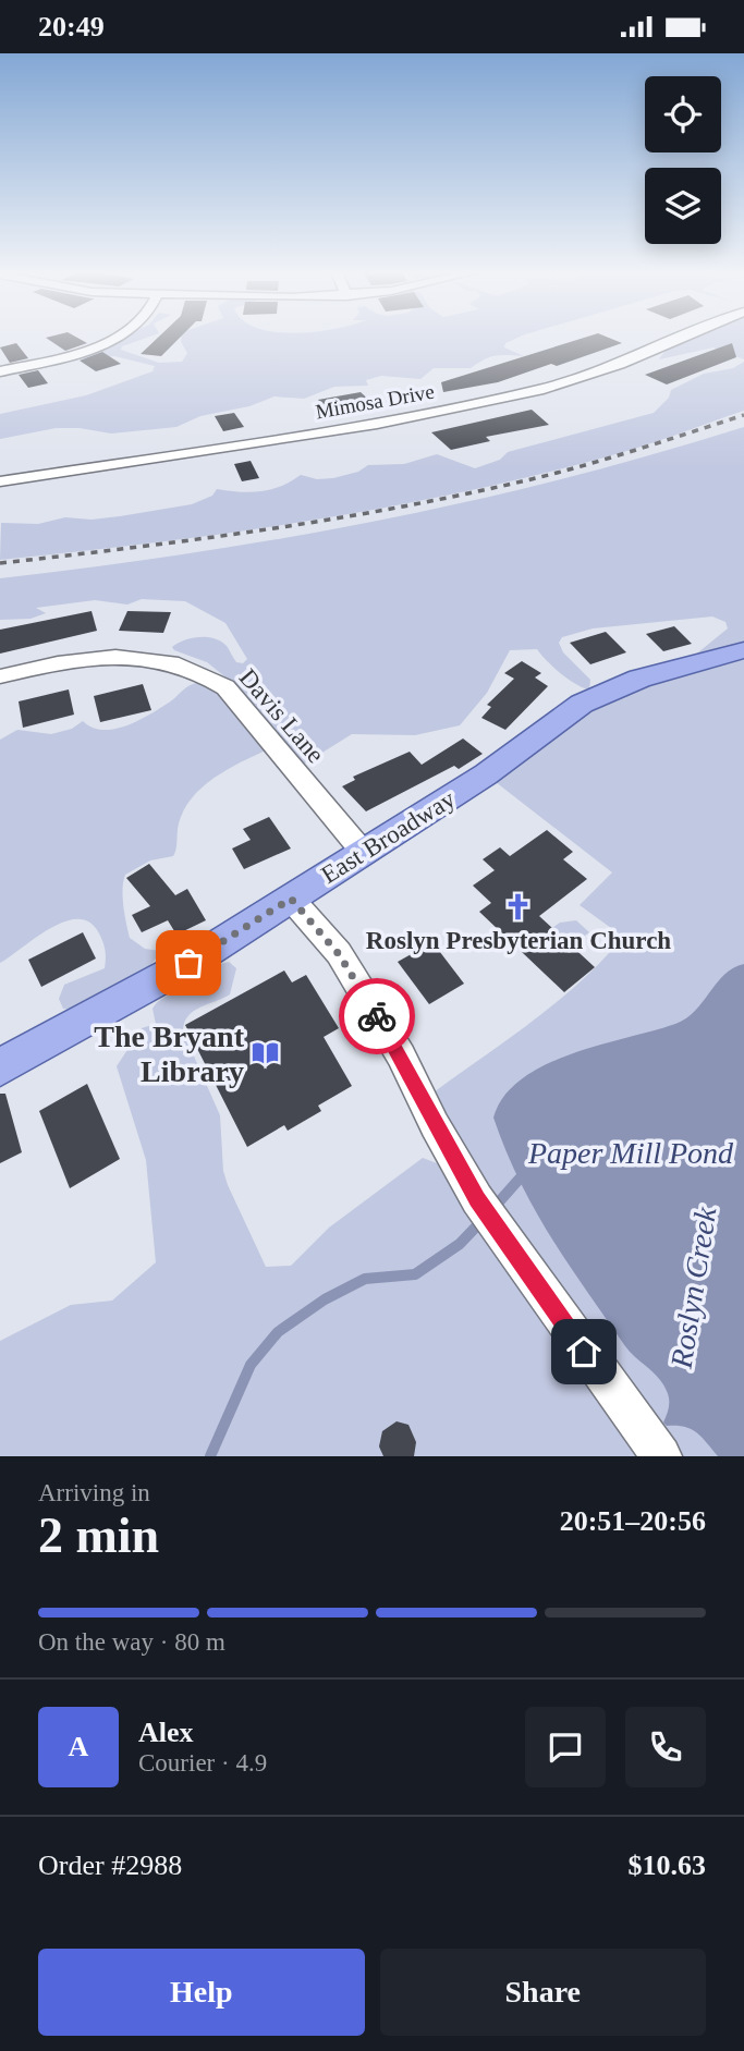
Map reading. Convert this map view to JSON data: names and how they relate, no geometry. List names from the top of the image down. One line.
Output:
{"streets":{"main road":["East Broadway"],"street":["Mimosa Drive","Davis Lane"]},"crossings":[["Davis Lane","East Broadway"]],"water":["Paper Mill Pond","Roslyn Creek"],"places":{"church":["Roslyn Presbyterian Church"],"library":["The Bryant Library"]},"page":{"status":"20:49","heading":["2 min","Arriving in","20:51–20:56"],"panel":["Alex","Courier · 4.9","Order #2988","$10.63"],"bar":"On the way · 80 m","round":"A","buttons":["Help","Share"]}}
